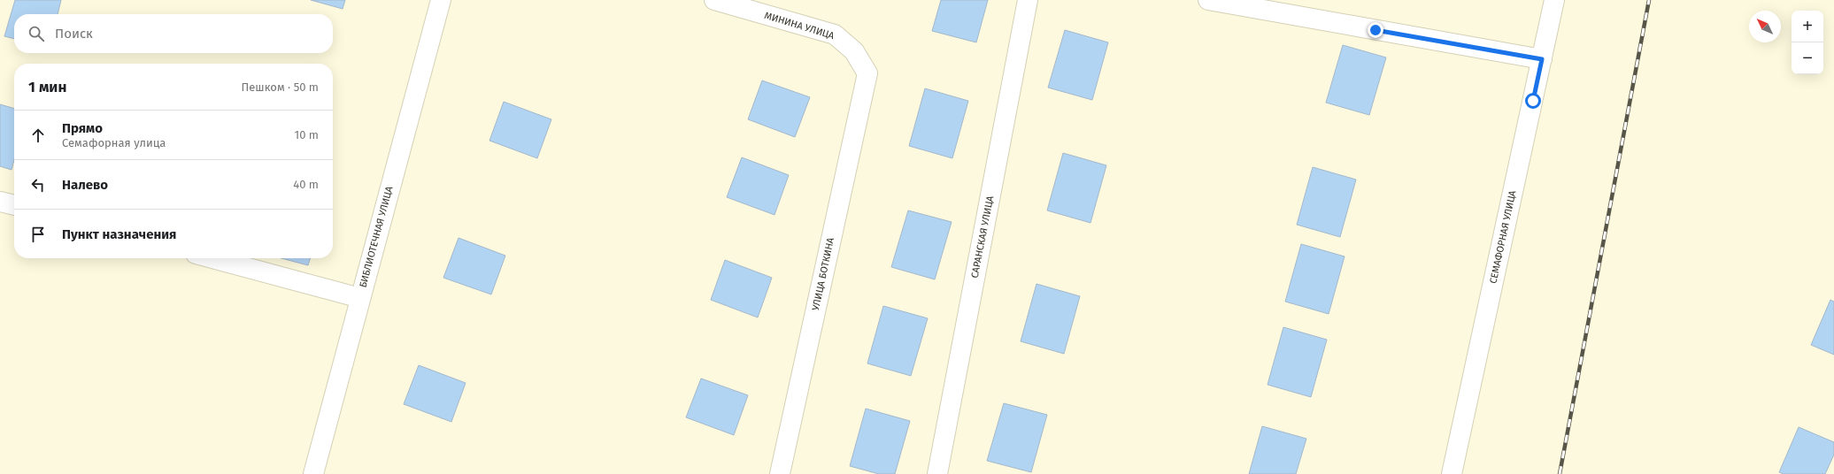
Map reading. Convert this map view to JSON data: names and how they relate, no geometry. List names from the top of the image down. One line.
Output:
{"streets":{"street":["МИНИНА УЛИЦА","БИБЛИОТЕЧНАЯ УЛИЦА","САРАНСКАЯ УЛИЦА","СЕМАФОРНАЯ УЛИЦА","УЛИЦА БОТКИНА"]},"crossings":[["МИНИНА УЛИЦА","УЛИЦА БОТКИНА"]],"north":"top left","page":{"map_buttons":["+","−"],"search":"Поиск","heading":["1 мин","Пешком · 50 m"],"list":[["Прямо","Семафорная улица","10 m"],["Налево","40 m"],"Пункт назначения"]}}
